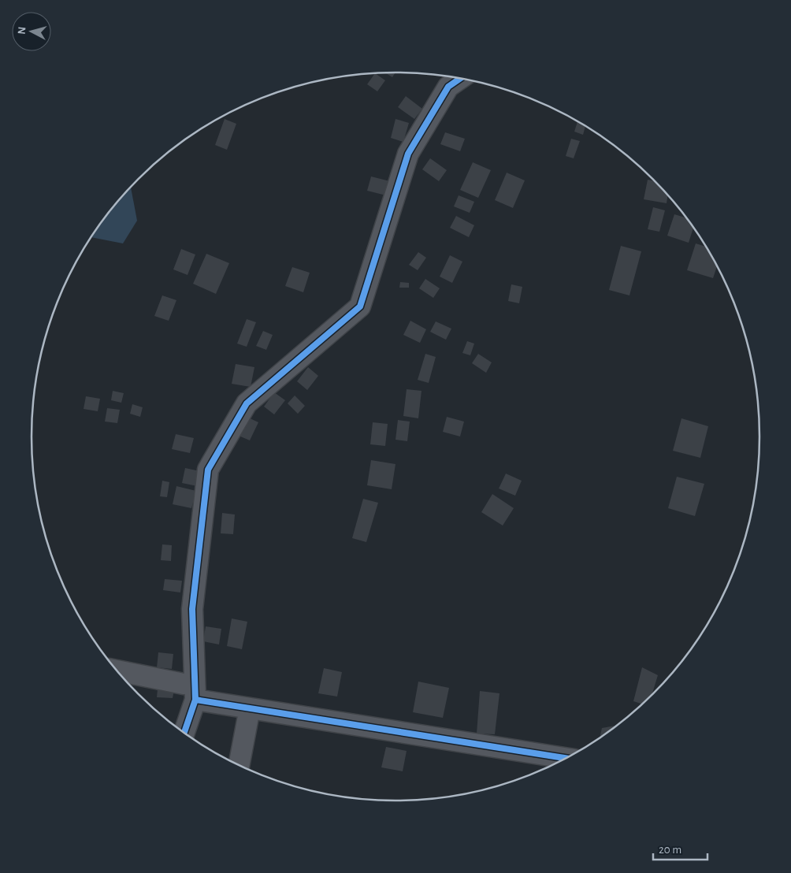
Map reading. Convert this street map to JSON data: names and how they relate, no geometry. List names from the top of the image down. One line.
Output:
{"scale_bar":"20 m","north":"left"}
